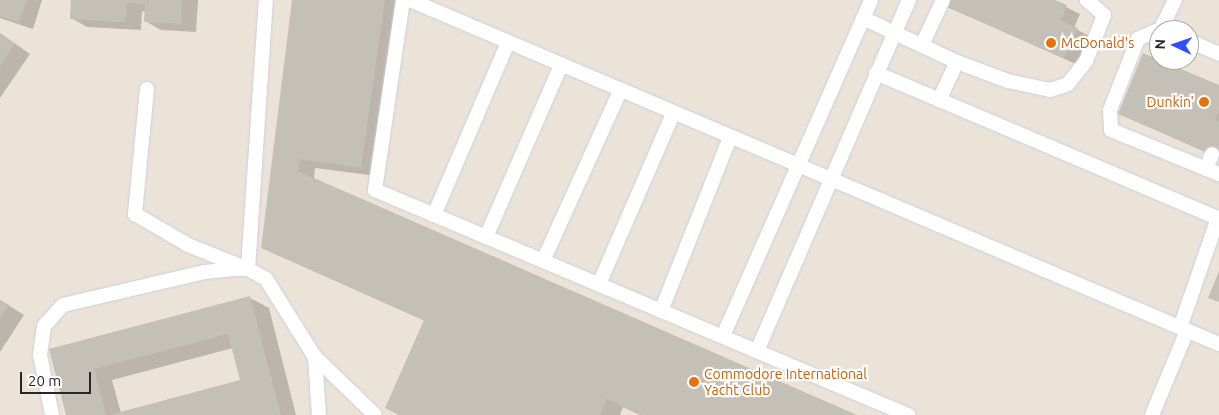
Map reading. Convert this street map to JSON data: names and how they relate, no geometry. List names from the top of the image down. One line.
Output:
{"places":["McDonald's","Dunkin'","Commodore International Yacht Club"],"scale_bar":"20 m","north":"left"}
